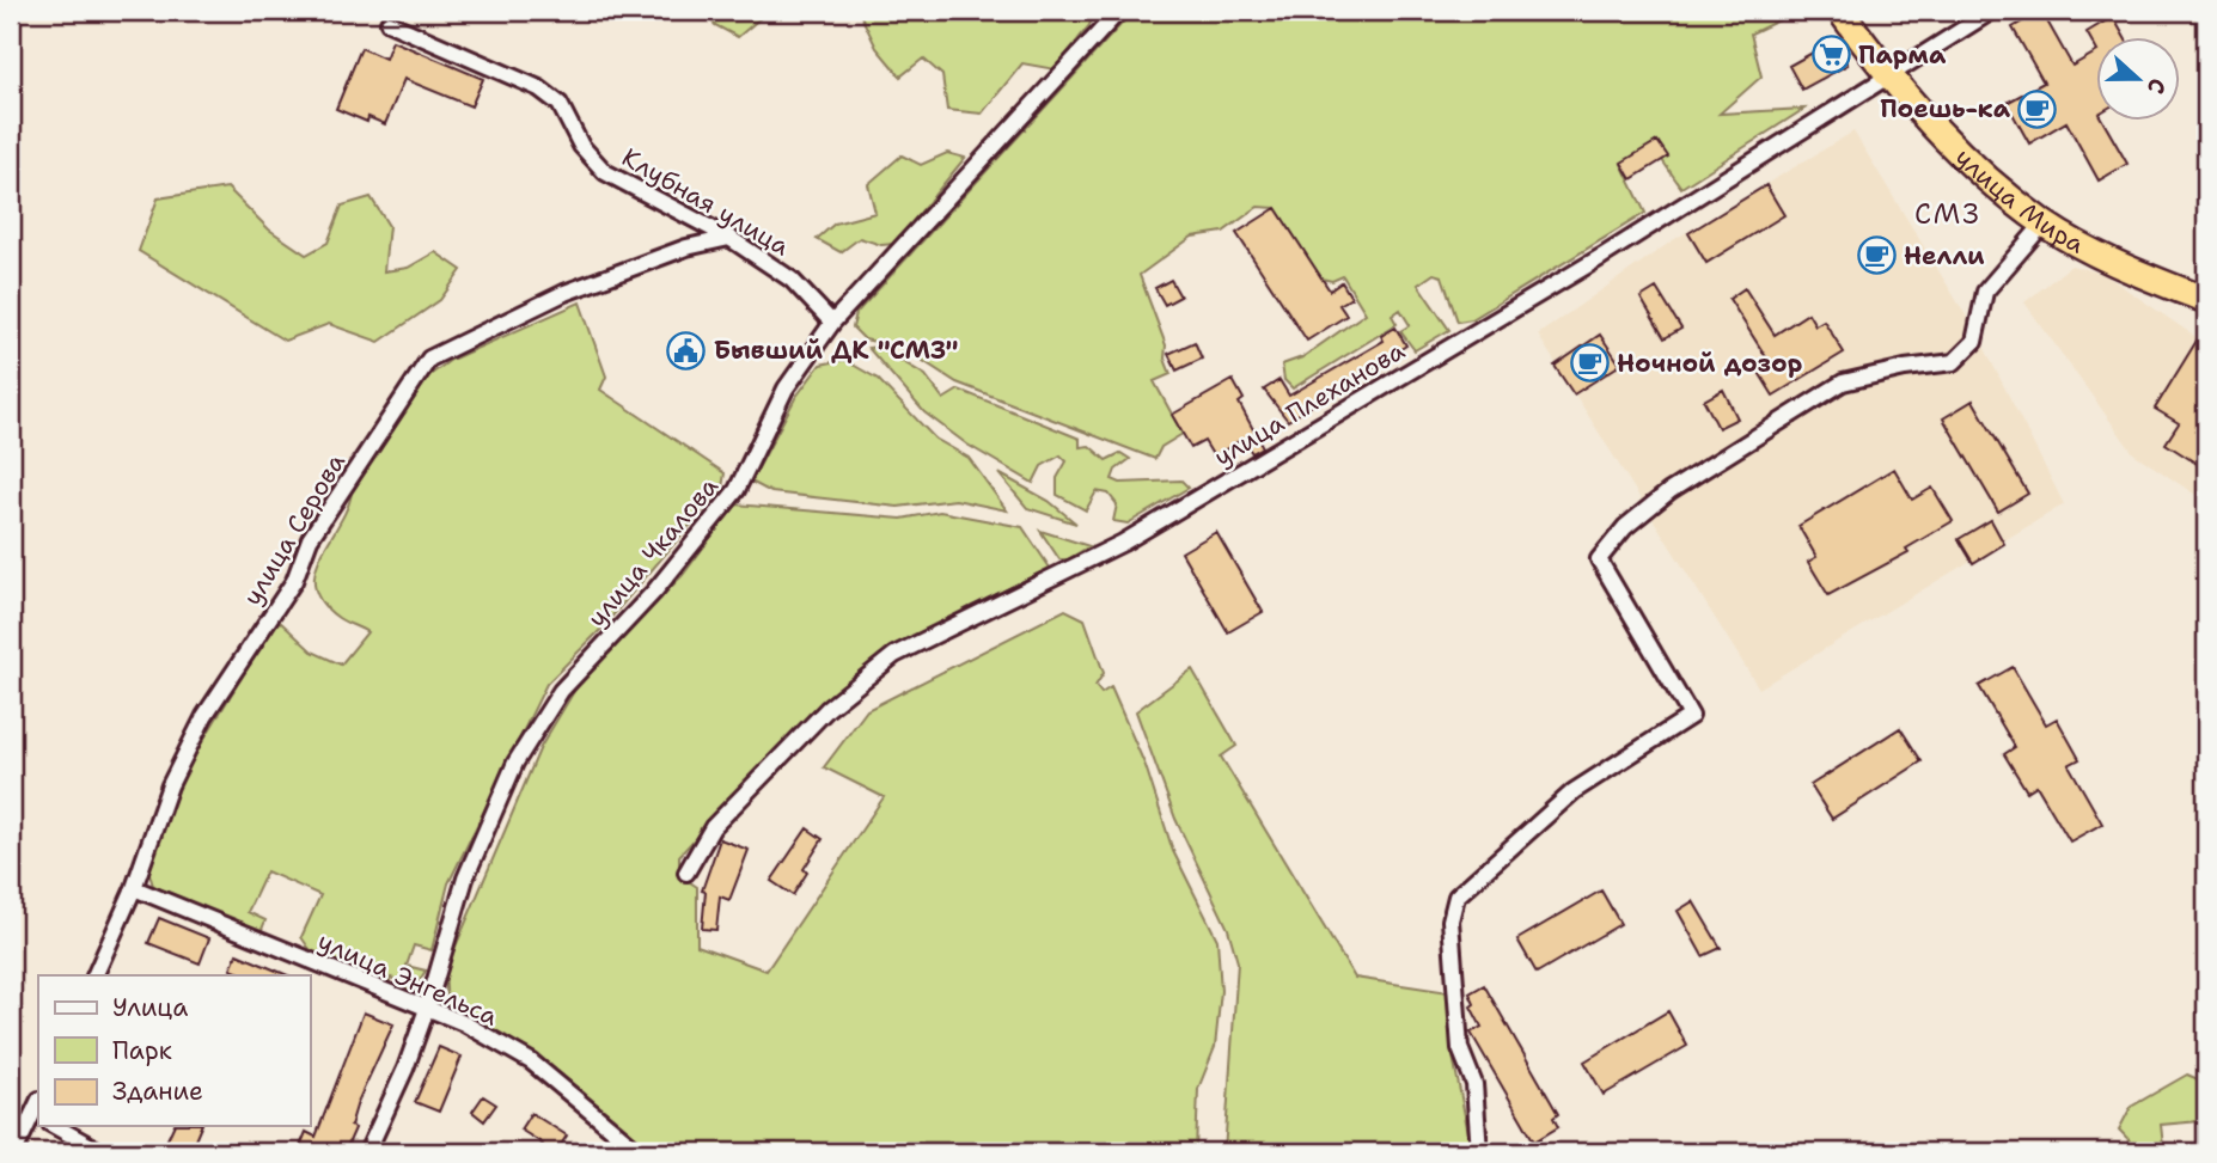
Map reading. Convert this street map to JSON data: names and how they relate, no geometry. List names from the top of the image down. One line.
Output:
{"streets":{"highway":["улица Мира"],"street":["Клубная улица","улица Плеханова","улица Серова","улица Чкалова","улица Энгельса"]},"crossings":[["улица Мира","улица Плеханова"],["Клубная улица","улица Серова"],["Клубная улица","улица Чкалова"],["улица Серова","улица Энгельса"],["улица Чкалова","улица Энгельса"]],"districts":["СМЗ"],"places":{"supermarket":["Парма"],"cafe":["Поешь-ка","Нелли","Ночной дозор"],"public building":["Бывший ДК \"СМЗ\""]},"legend":["Улица","Парк","Здание"],"north":"right"}
